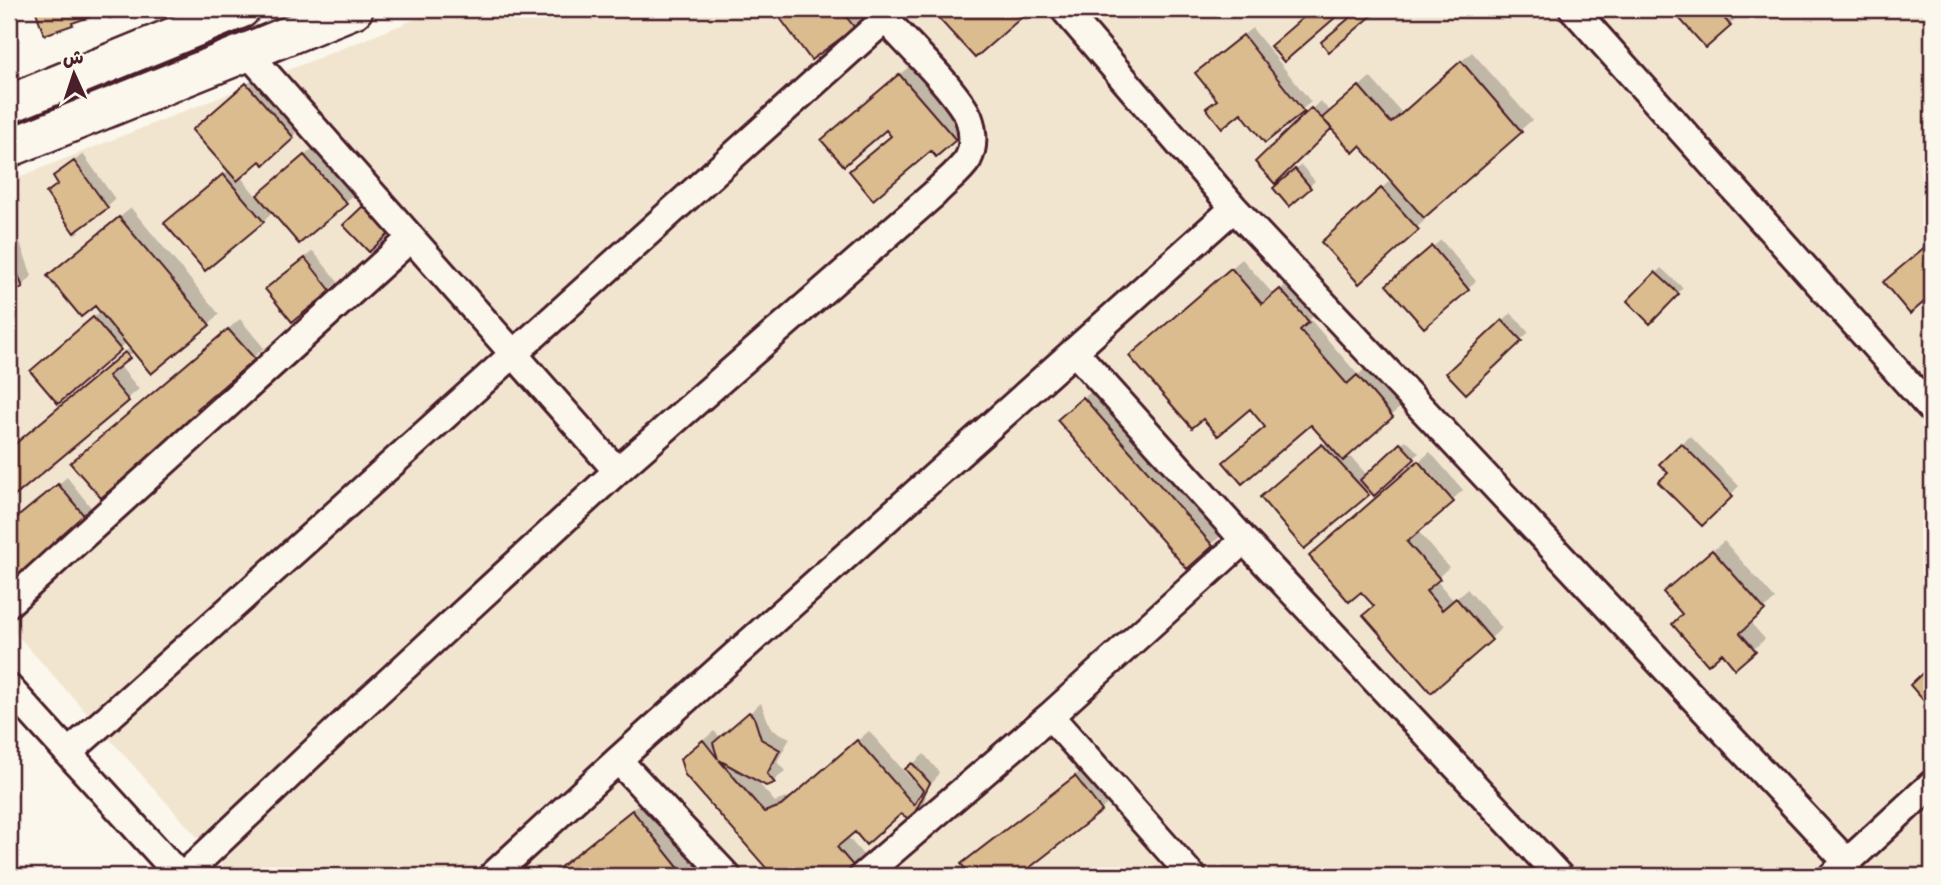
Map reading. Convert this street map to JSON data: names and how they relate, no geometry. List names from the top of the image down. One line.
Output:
{"north":"top"}
